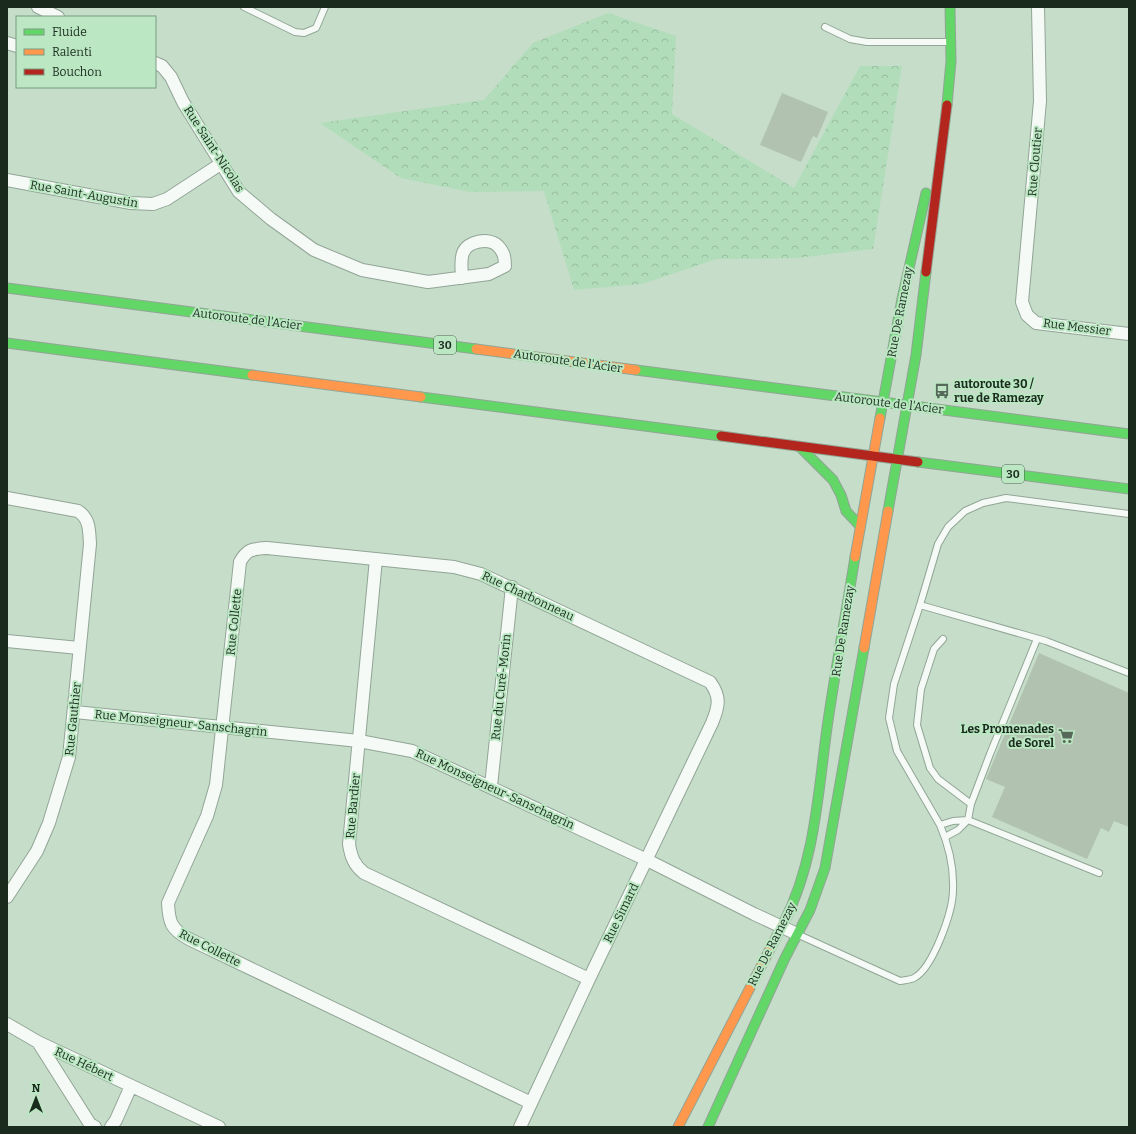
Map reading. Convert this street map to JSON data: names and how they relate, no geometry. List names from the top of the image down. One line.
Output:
{"streets":{"main road":["Rue De Ramezay","Autoroute de l'Acier","30"],"street":["Rue Saint-Nicolas","Rue Cloutier","Rue Saint-Augustin","Rue Messier","Rue Charbonneau","Rue Collette","Rue du Curé-Morin","Rue Gauthier","Rue Monseigneur-Sanschagrin","Rue Bardier","Rue Simard","Rue Hébert"]},"crossings":[["Rue Saint-Nicolas","Rue Saint-Augustin"],["Rue Cloutier","Rue Messier"],["Rue De Ramezay","Autoroute de l'Acier"],["Rue De Ramezay","30"],["Rue De Ramezay","Rue Monseigneur-Sanschagrin"],["Rue Charbonneau","Rue Collette"],["Rue Charbonneau","Rue du Curé-Morin"],["Rue Charbonneau","Rue Bardier"],["Rue Charbonneau","Rue Simard"],["Rue Collette","Rue Monseigneur-Sanschagrin"],["Rue Collette","Rue Simard"],["Rue du Curé-Morin","Rue Monseigneur-Sanschagrin"],["Rue Gauthier","Rue Monseigneur-Sanschagrin"],["Rue Monseigneur-Sanschagrin","Rue Bardier"],["Rue Monseigneur-Sanschagrin","Rue Simard"],["Rue Bardier","Rue Simard"]],"places":{"bus stop":["autoroute 30 / rue de Ramezay"],"supermarket":["Les Promenades de Sorel"]},"legend":["Fluide","Ralenti","Bouchon"],"north":"top"}
